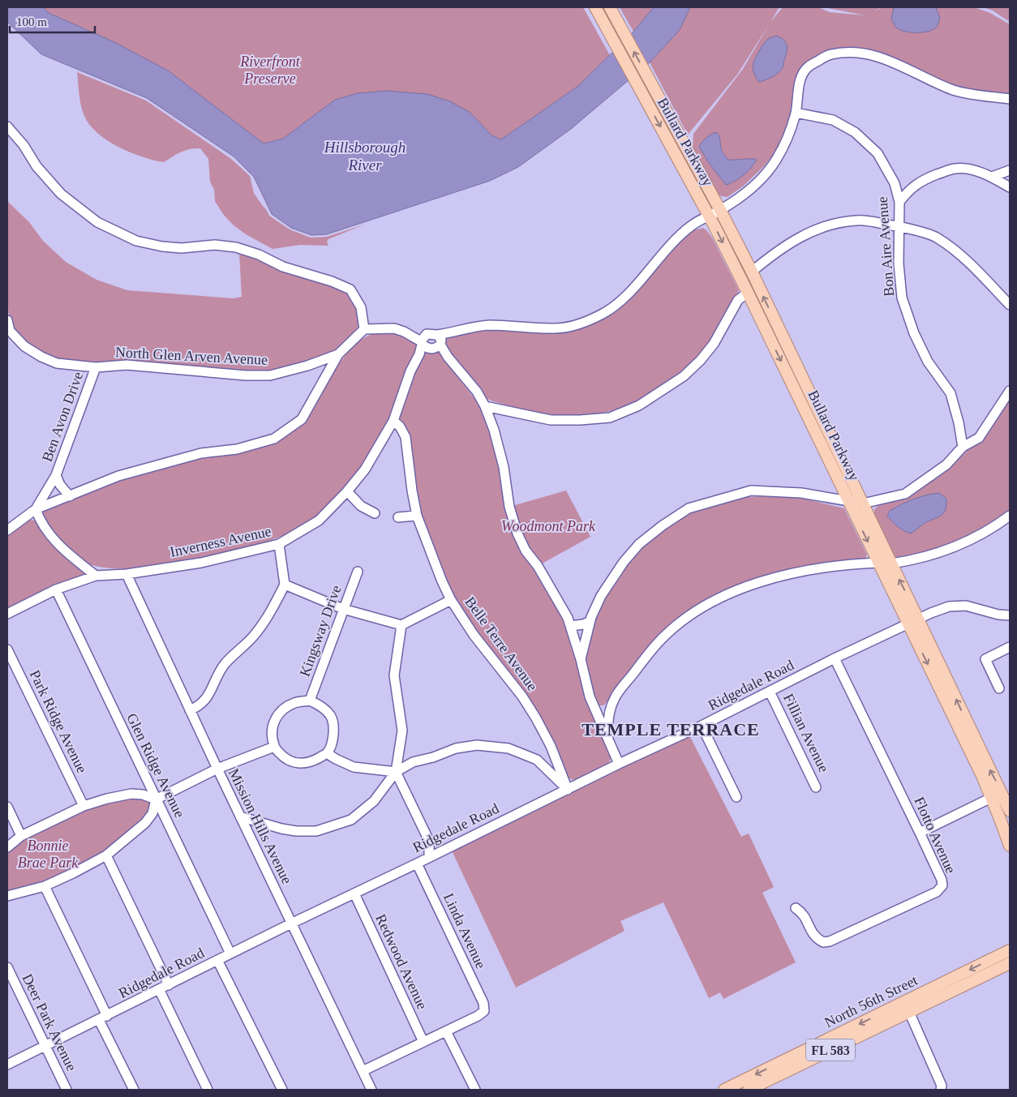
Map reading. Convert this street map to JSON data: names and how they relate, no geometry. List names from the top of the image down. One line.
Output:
{"streets":{"main road":["Bullard Parkway","North 56th Street","FL 583"],"street":["Bon Aire Avenue","North Glen Arven Avenue","Ben Avon Drive","Inverness Avenue","Kingsway Drive","Belle Terre Avenue","Ridgedale Road","Park Ridge Avenue","Fillian Avenue","Glen Ridge Avenue","Mission Hills Avenue","Flotto Avenue","Linda Avenue","Redwood Avenue","Deer Park Avenue"]},"crossings":[["Bullard Parkway","Ridgedale Road"],["North Glen Arven Avenue","Ben Avon Drive"],["Inverness Avenue","Belle Terre Avenue"],["Inverness Avenue","Glen Ridge Avenue"],["Inverness Avenue","Mission Hills Avenue"],["Belle Terre Avenue","Ridgedale Road"],["Ridgedale Road","Fillian Avenue"],["Ridgedale Road","Glen Ridge Avenue"],["Ridgedale Road","Mission Hills Avenue"],["Ridgedale Road","Flotto Avenue"],["Ridgedale Road","Linda Avenue"],["Ridgedale Road","Redwood Avenue"],["Ridgedale Road","Deer Park Avenue"]],"districts":["TEMPLE TERRACE"],"water":["Hillsborough River"],"parks":["Riverfront Preserve","Woodmont Park","Bonnie Brae Park"],"scale_bar":"100 m"}
